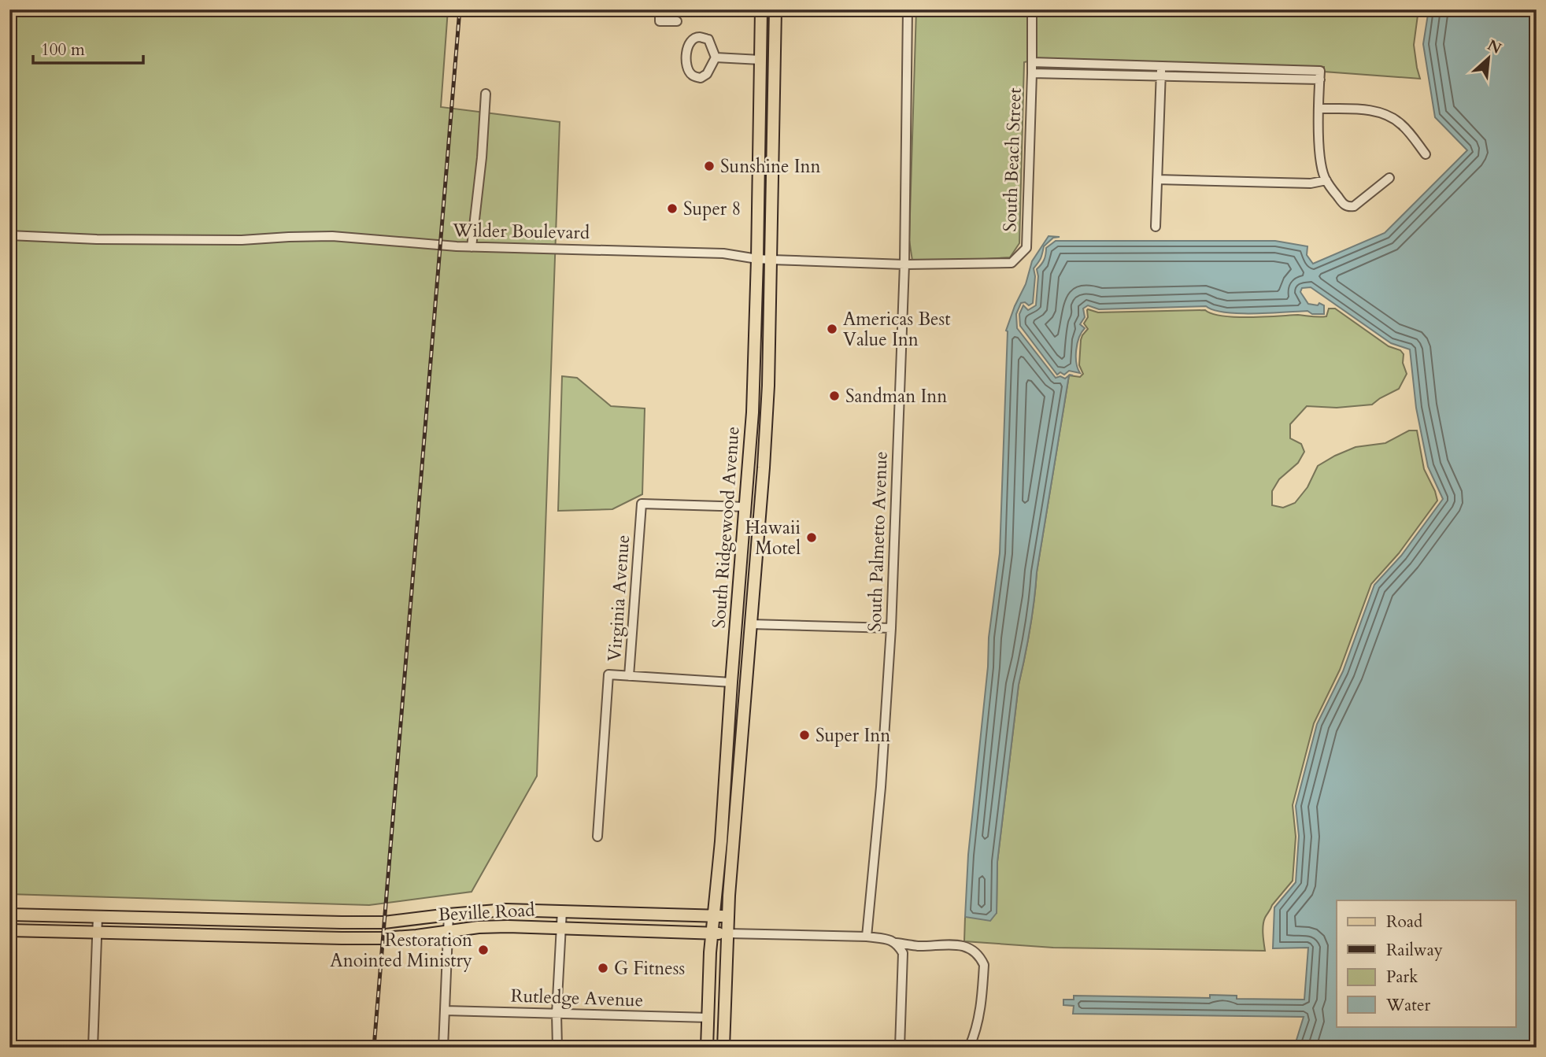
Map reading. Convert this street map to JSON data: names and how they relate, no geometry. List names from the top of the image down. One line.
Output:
{"streets":{"main road":["South Ridgewood Avenue","Beville Road"],"street":["South Beach Street","Wilder Boulevard","South Palmetto Avenue","Virginia Avenue","Rutledge Avenue"]},"crossings":[["South Beach Street","Wilder Boulevard"],["Wilder Boulevard","South Ridgewood Avenue"],["Wilder Boulevard","South Palmetto Avenue"],["South Ridgewood Avenue","Virginia Avenue"],["South Ridgewood Avenue","Beville Road"],["South Ridgewood Avenue","Rutledge Avenue"],["South Palmetto Avenue","Beville Road"]],"places":["Sunshine Inn","Super 8","Americas Best Value Inn","Sandman Inn","Hawaii Motel","Super Inn","Restoration Anointed Ministry","G Fitness"],"legend":["Road","Railway","Park","Water"],"scale_bar":"100 m","north":"top right"}
